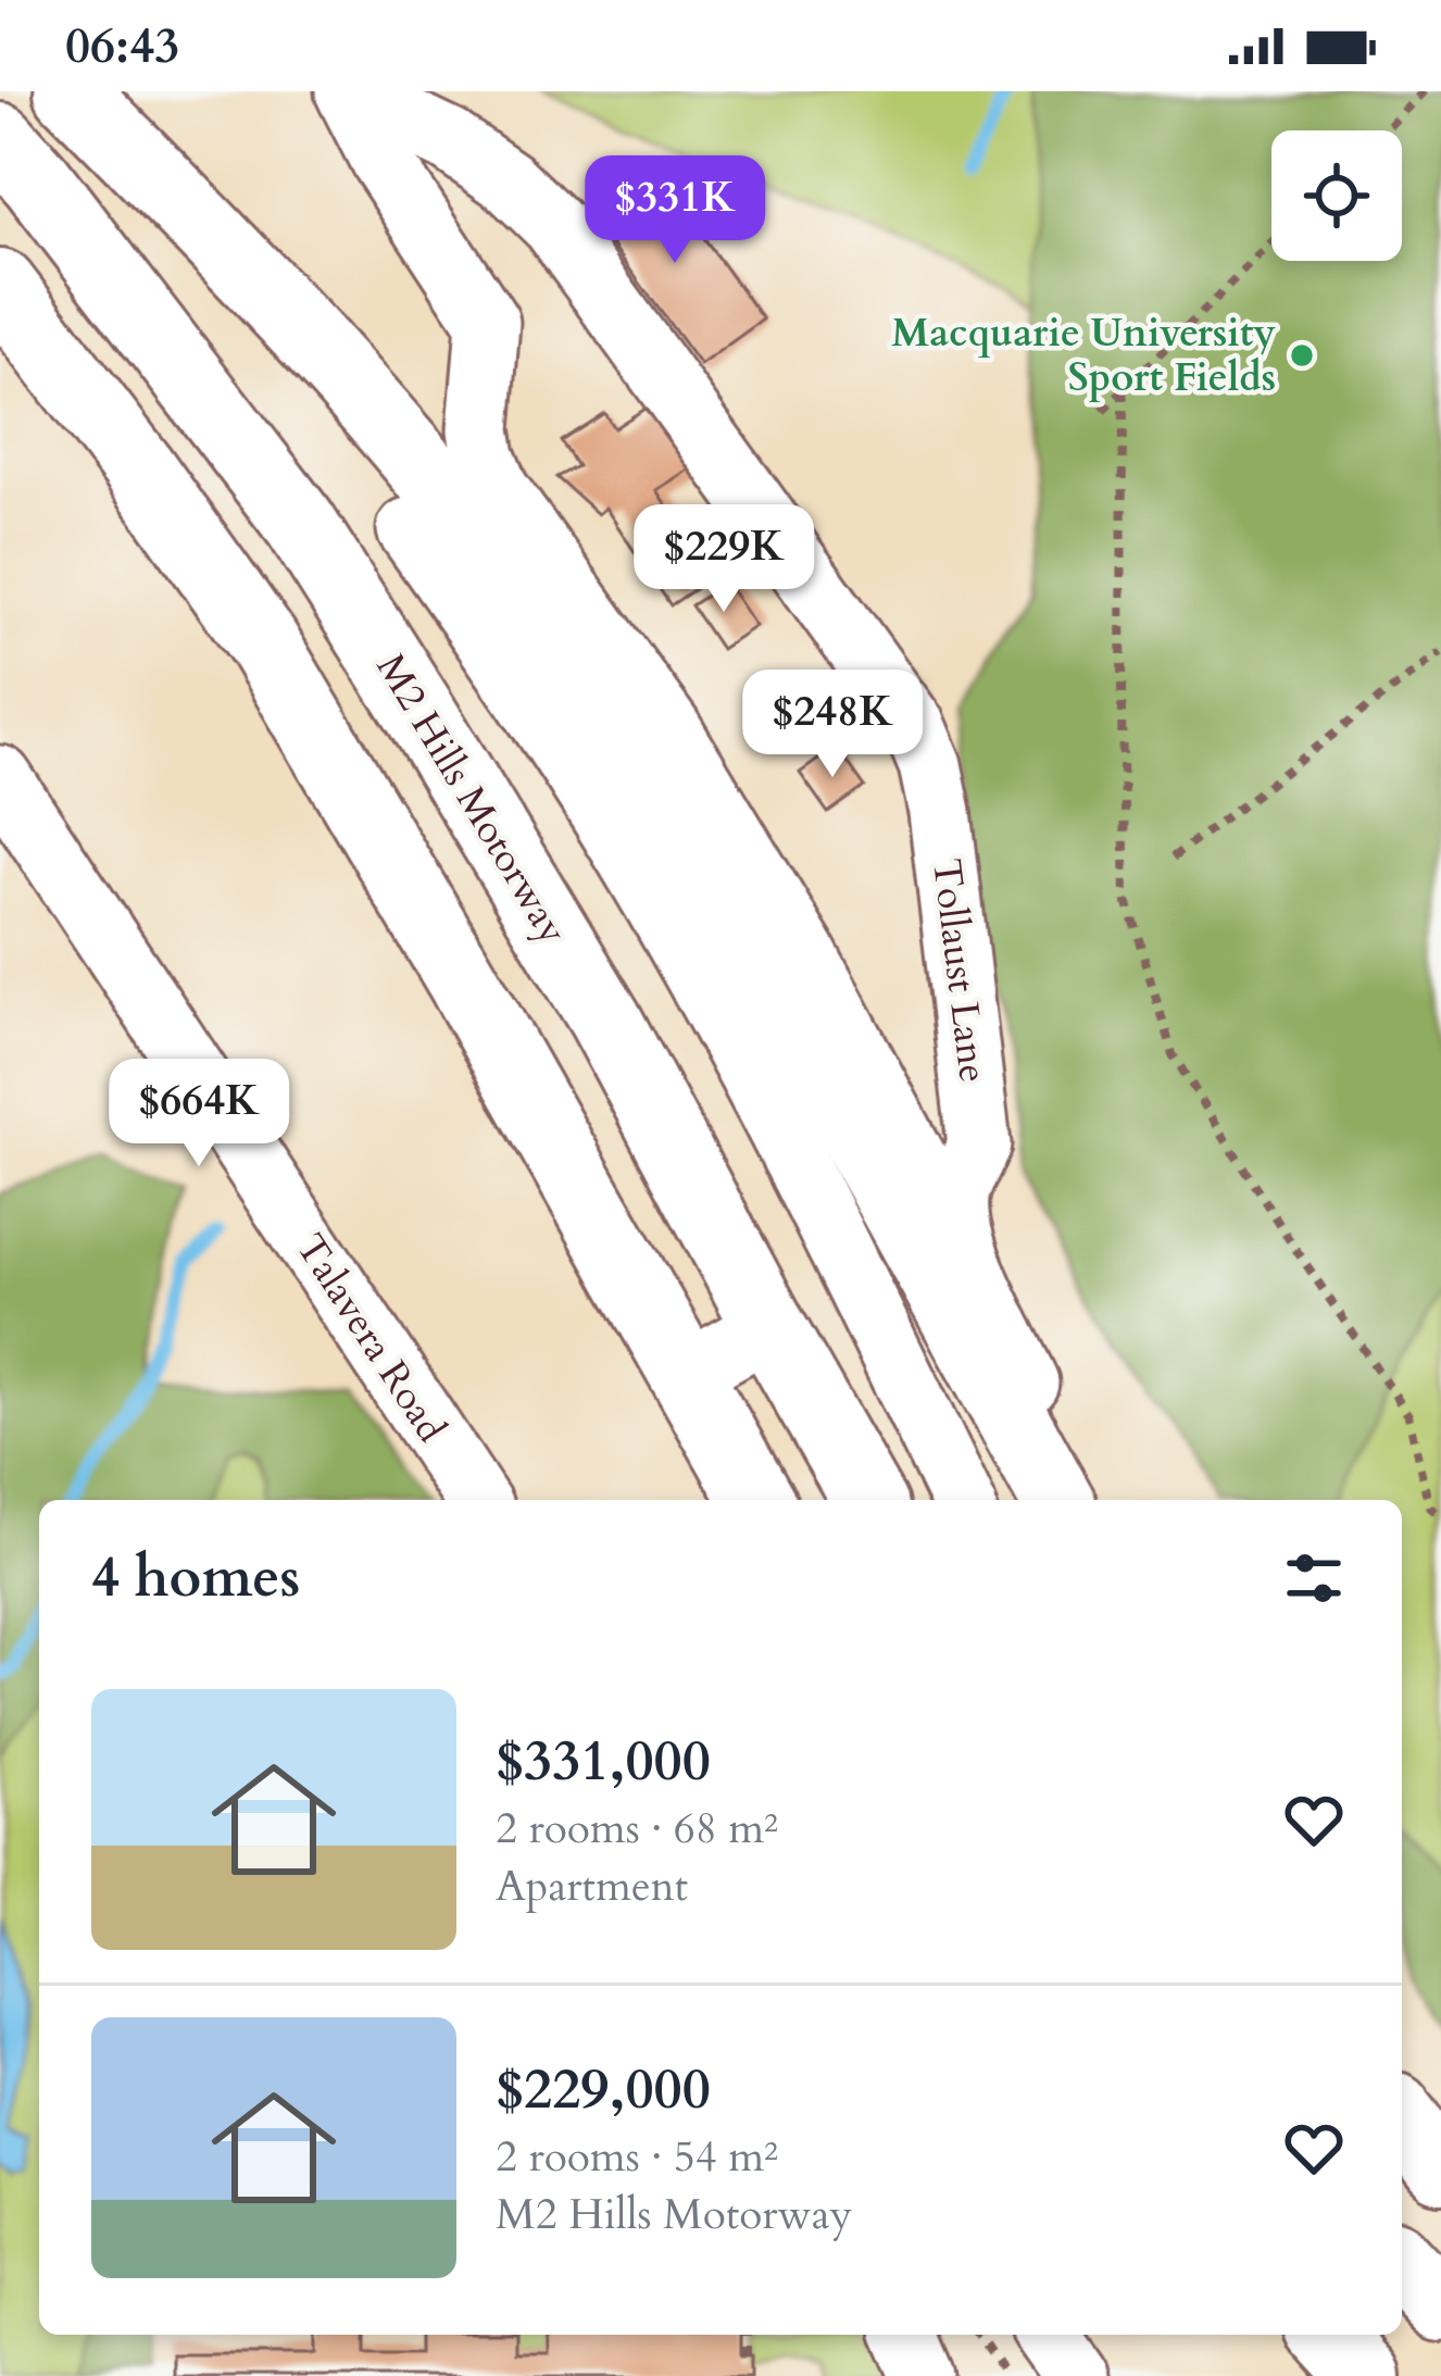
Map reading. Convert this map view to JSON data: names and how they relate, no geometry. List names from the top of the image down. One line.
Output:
{"streets":{"highway":["M2 Hills Motorway"],"street":["Tollaust Lane","Talavera Road"]},"places":["Macquarie University Sport Fields"],"page":{"status":"06:43","price":["$331K","$229K","$248K","$664K"],"heading":"4 homes","list":[{"name":"$331,000","note":"2 rooms · 68 m² · Apartment"},{"name":"$229,000","note":"2 rooms · 54 m² · M2 Hills Motorway"}]}}
